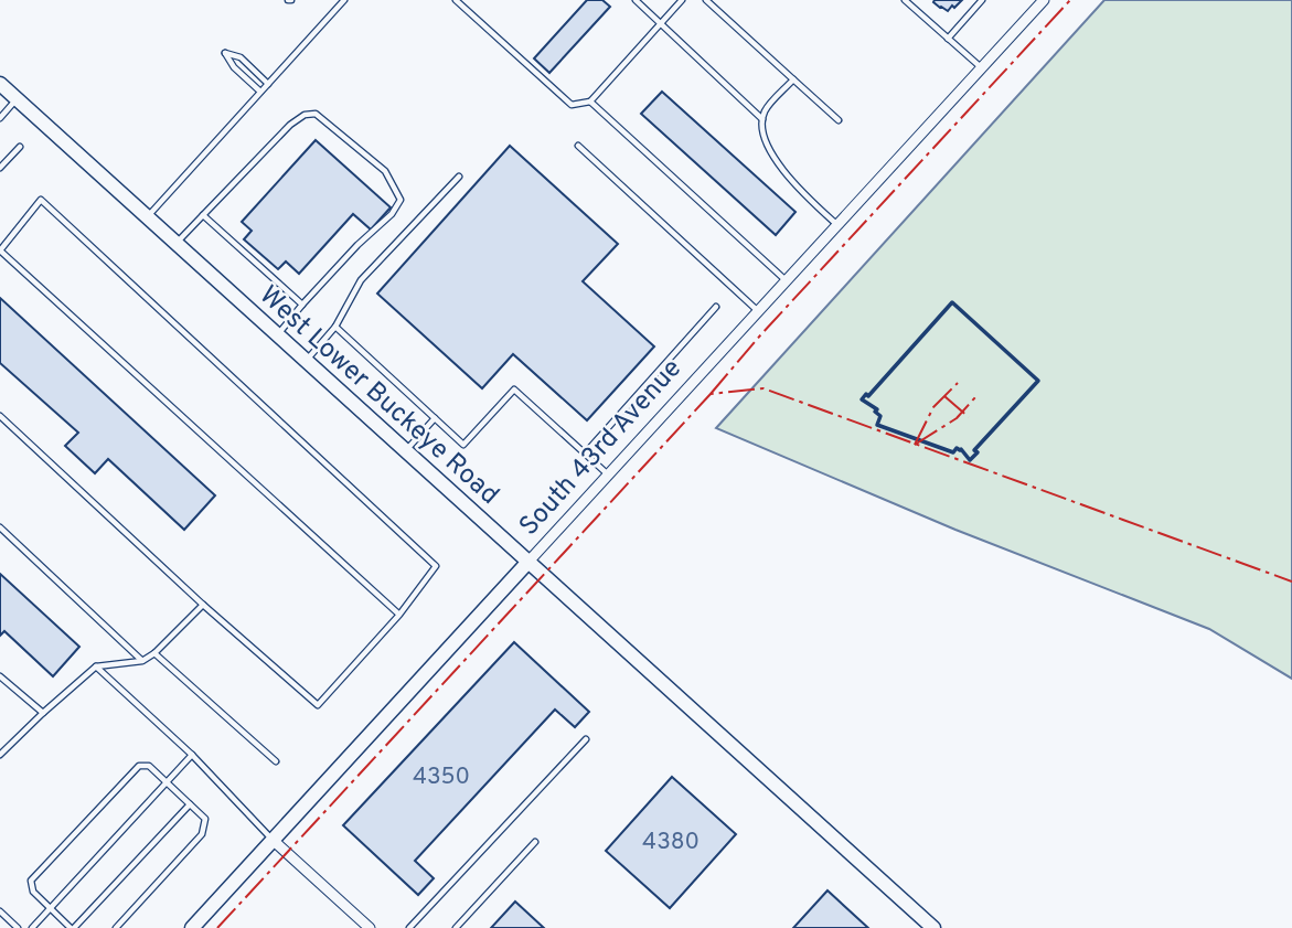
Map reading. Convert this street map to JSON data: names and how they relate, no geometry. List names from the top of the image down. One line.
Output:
{"streets":{"main road":["West Lower Buckeye Road","South 43rd Avenue"]},"crossings":[["West Lower Buckeye Road","South 43rd Avenue"]],"house_numbers":["4350","4380"]}
